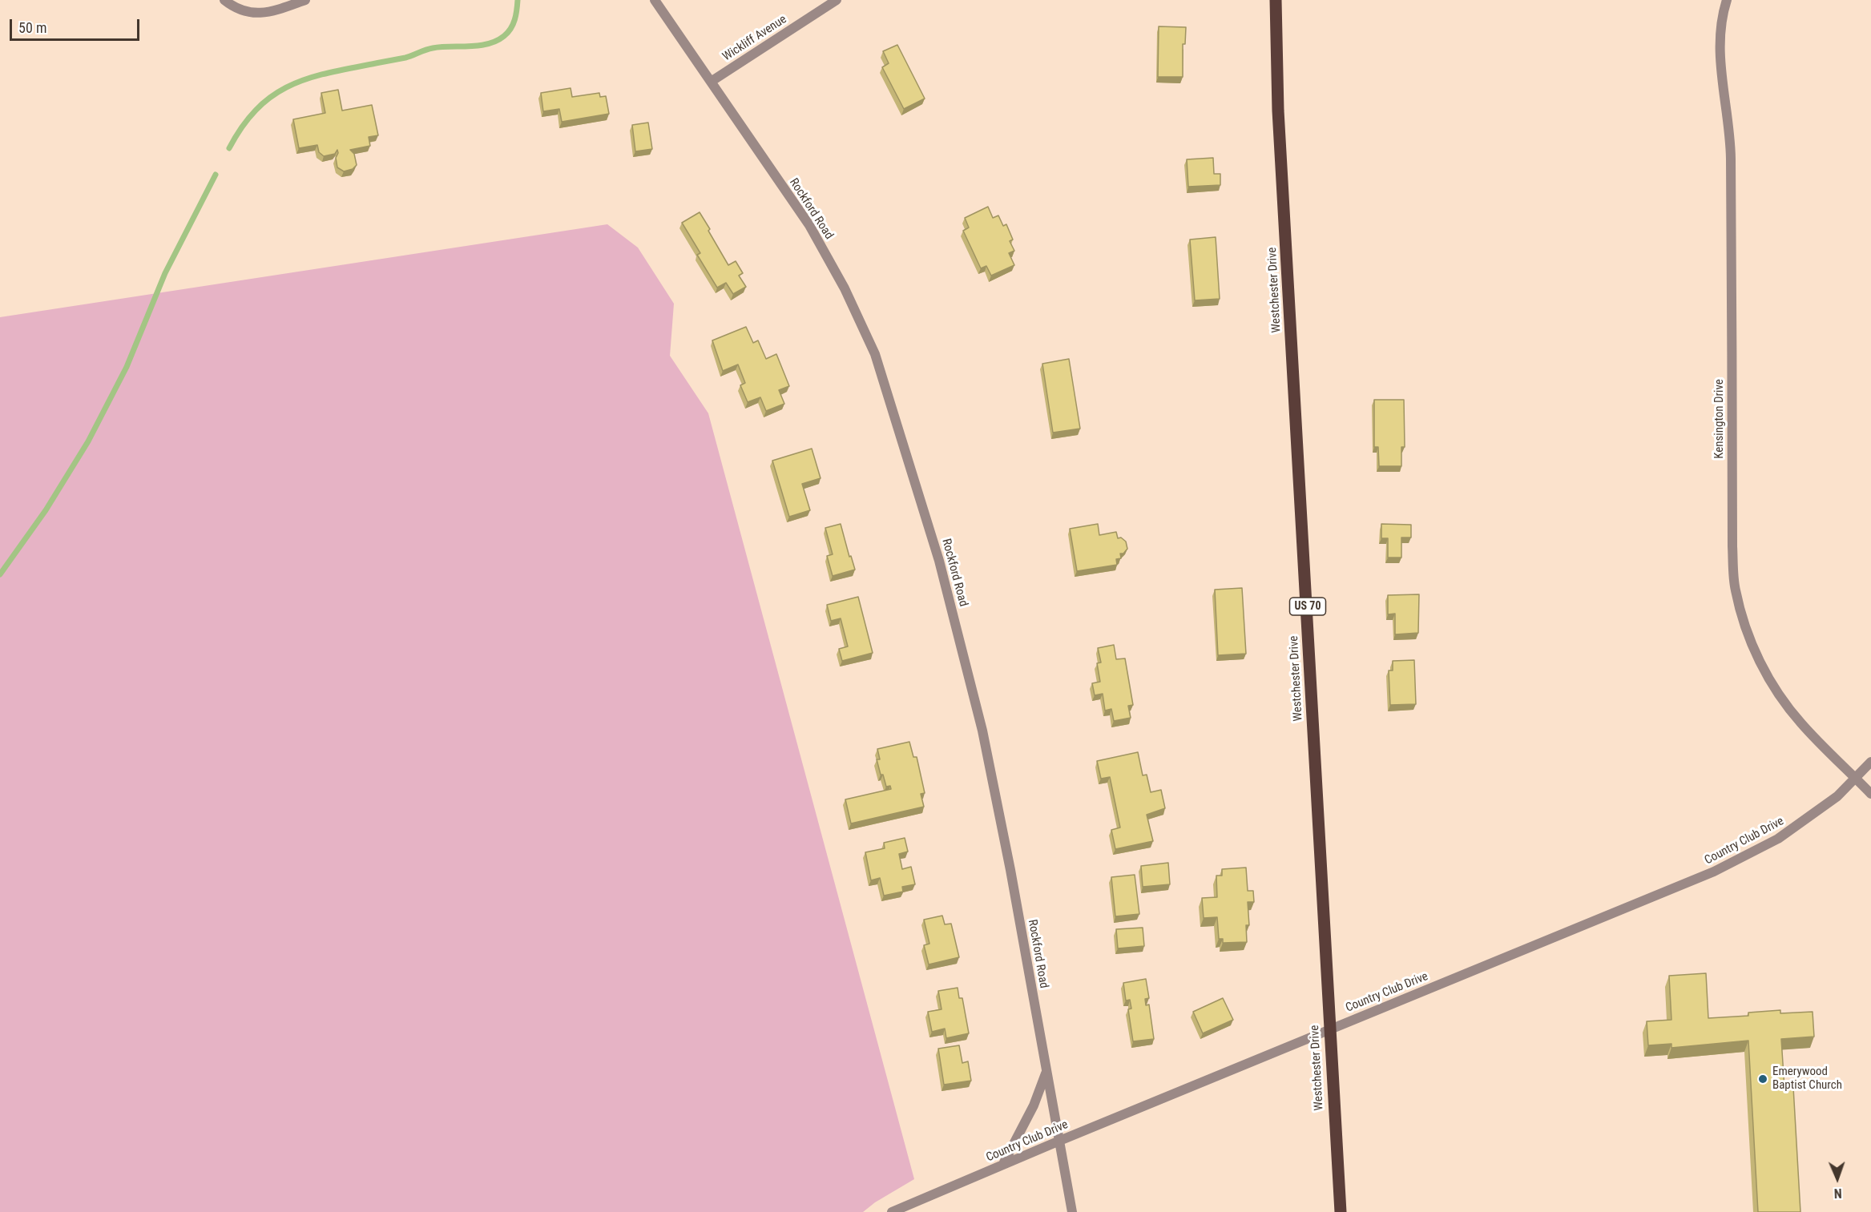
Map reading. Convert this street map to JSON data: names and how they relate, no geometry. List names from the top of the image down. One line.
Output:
{"streets":{"main road":["Westchester Drive","US 70"],"street":["Wickliff Avenue","Rockford Road","Kensington Drive","Country Club Drive"]},"crossings":[["Wickliff Avenue","Rockford Road"],["Rockford Road","Country Club Drive"],["Westchester Drive","Country Club Drive"],["Kensington Drive","Country Club Drive"]],"places":["Emerywood Baptist Church"],"scale_bar":"50 m","north":"bottom"}
